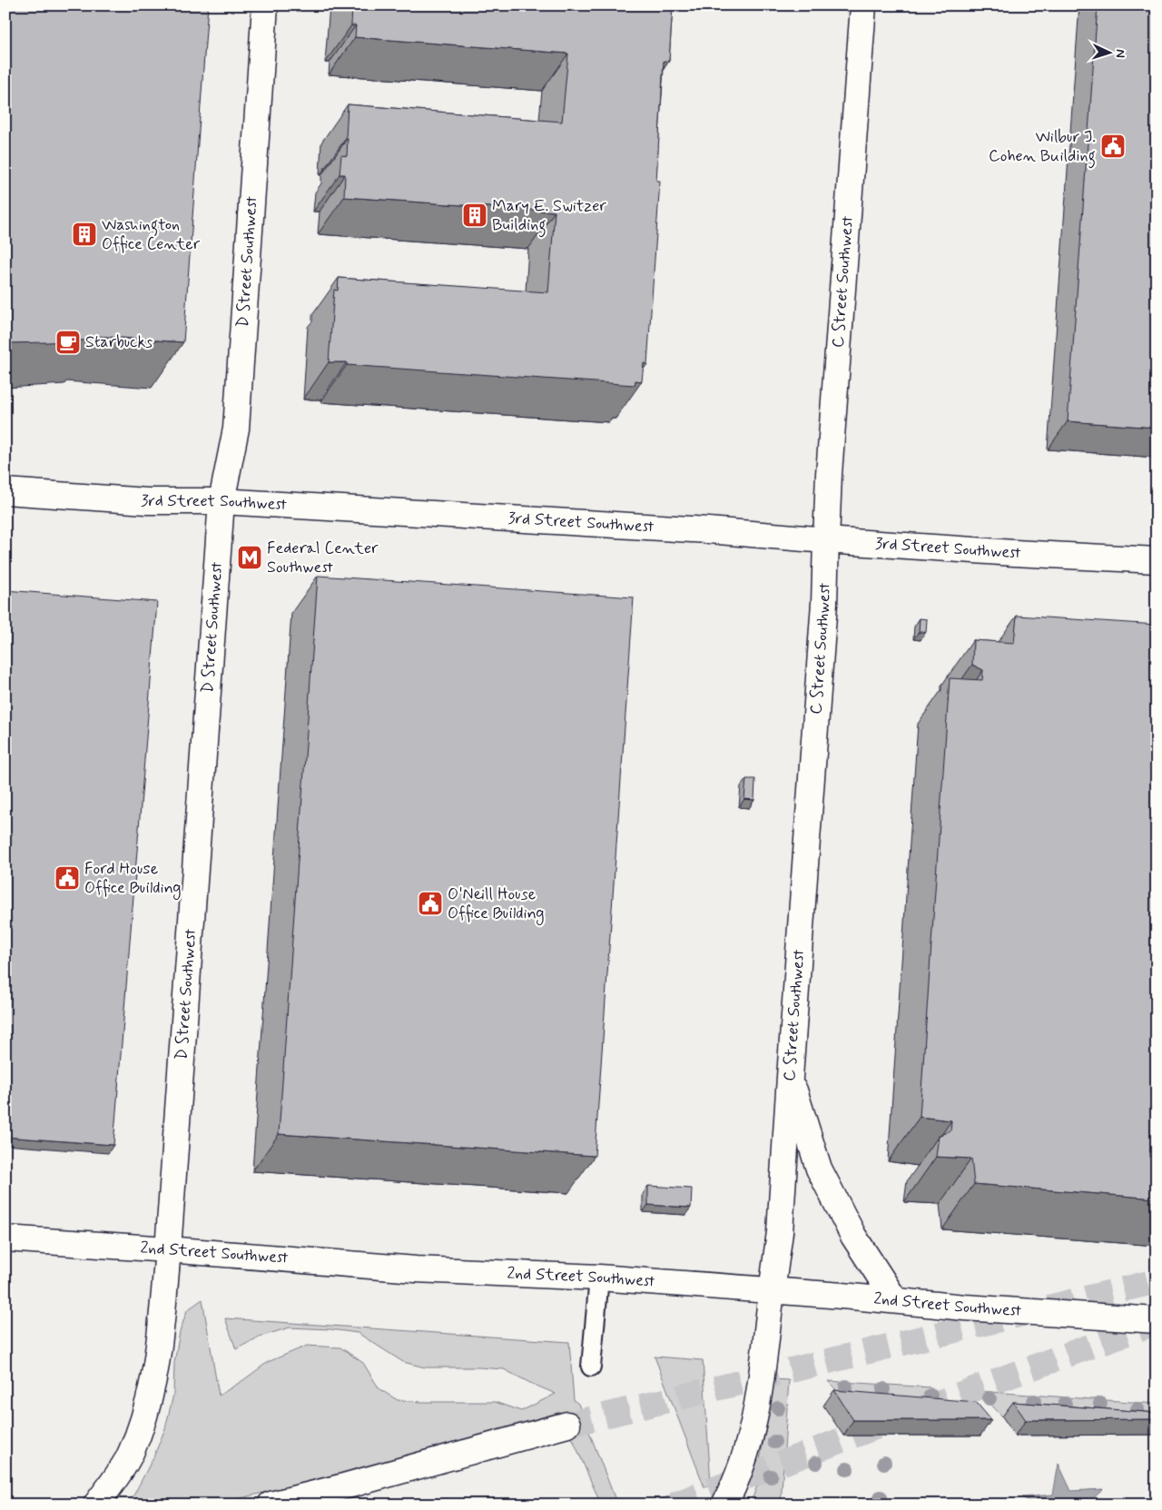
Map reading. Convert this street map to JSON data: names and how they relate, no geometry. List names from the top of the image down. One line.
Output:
{"streets":{"main road":["D Street Southwest","C Street Southwest","3rd Street Southwest","2nd Street Southwest"]},"crossings":[["D Street Southwest","3rd Street Southwest"],["D Street Southwest","2nd Street Southwest"],["C Street Southwest","3rd Street Southwest"],["C Street Southwest","2nd Street Southwest"]],"places":{"public building":["Wilbur J. Cohen Building","Ford House Office Building","O'Neill House Office Building"],"building":["Mary E. Switzer Building","Washington Office Center"],"cafe":["Starbucks"],"metro station":["Federal Center Southwest"]},"north":"right"}
